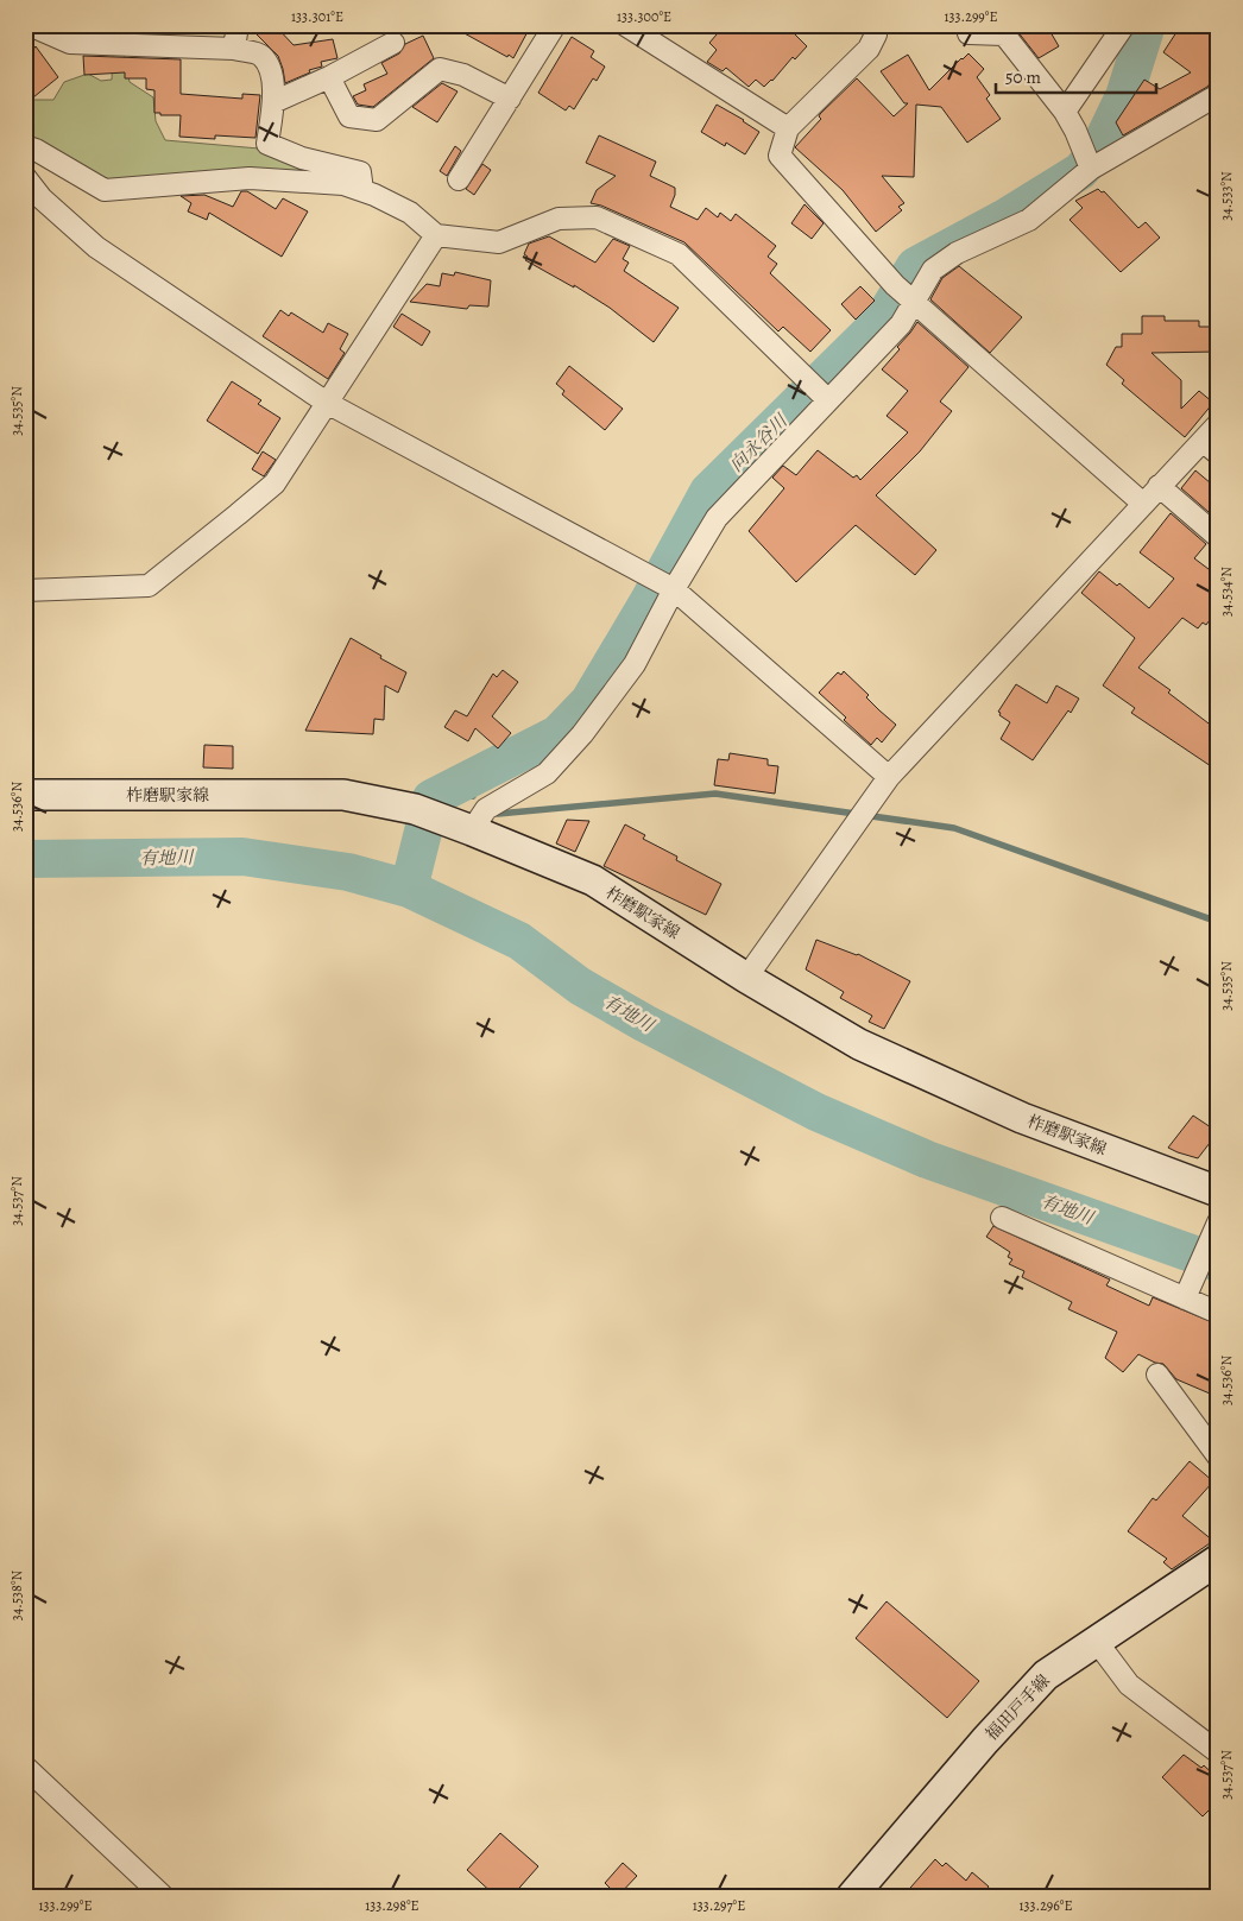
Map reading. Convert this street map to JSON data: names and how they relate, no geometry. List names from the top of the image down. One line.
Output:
{"streets":{"main road":["柞磨駅家線","福田戸手線"]},"water":["向永谷川","有地川"],"scale_bar":"50 m","coordinates":["133.301°E","133.300°E","133.299°E","34.533°N","34.535°N","34.534°N","34.536°N","34.537°N","34.538°N","133.298°E","133.297°E","133.296°E"]}
